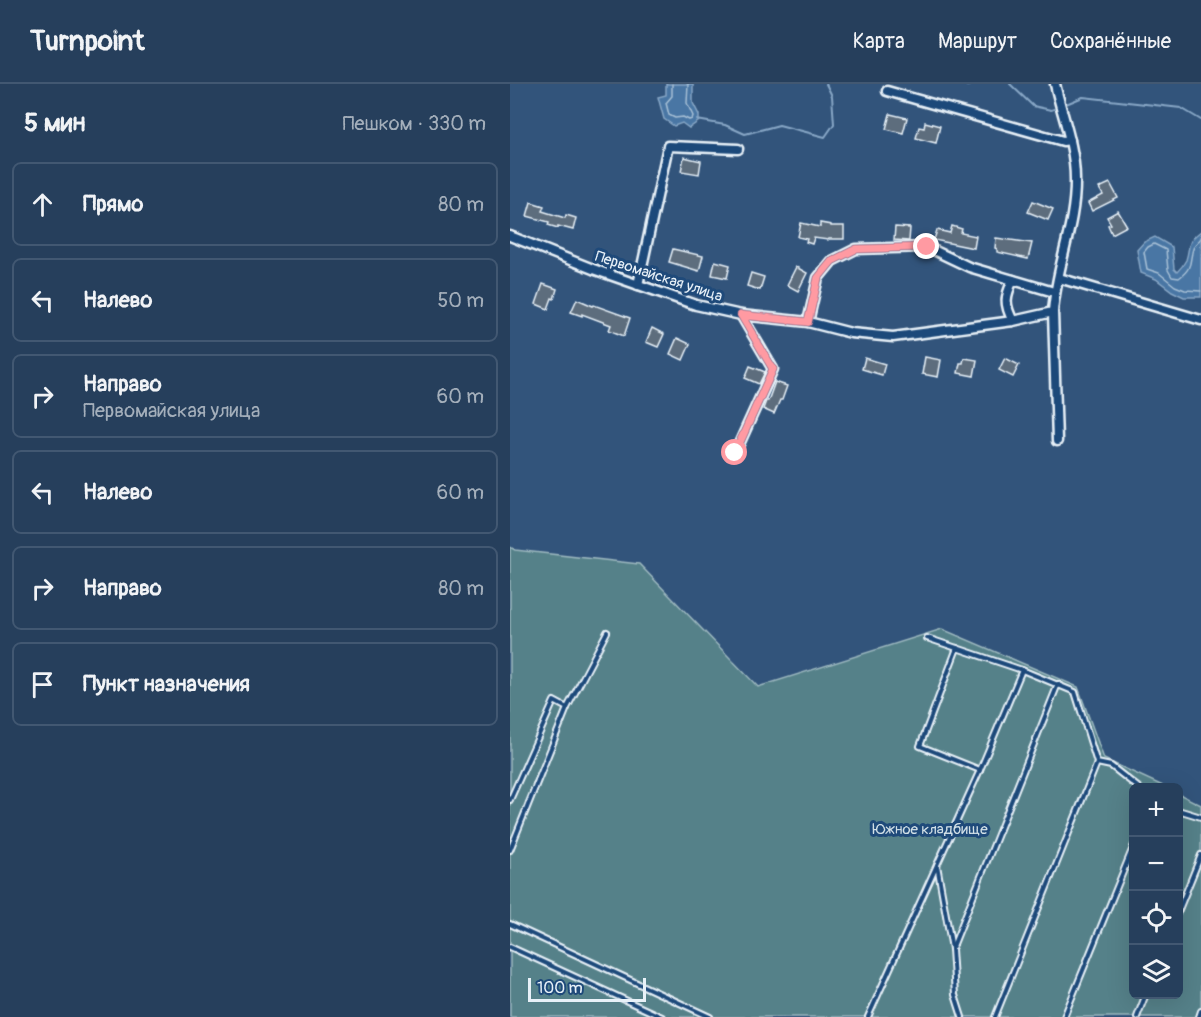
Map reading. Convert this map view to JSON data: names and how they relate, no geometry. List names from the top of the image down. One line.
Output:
{"streets":{"street":["Первомайская улица"]},"parks":["Южное кладбище"],"scale_bar":"100 m","page":{"header":"Turnpoint","nav":["Карта","Маршрут","Сохранённые"],"heading":["5 мин","Пешком · 330 m"],"list":[["Прямо","80 m"],["Налево","50 m"],["Направо","Первомайская улица","60 m"],["Налево","60 m"],["Направо","80 m"],"Пункт назначения"],"map_buttons":["+","−"],"scale":"100 m"}}
